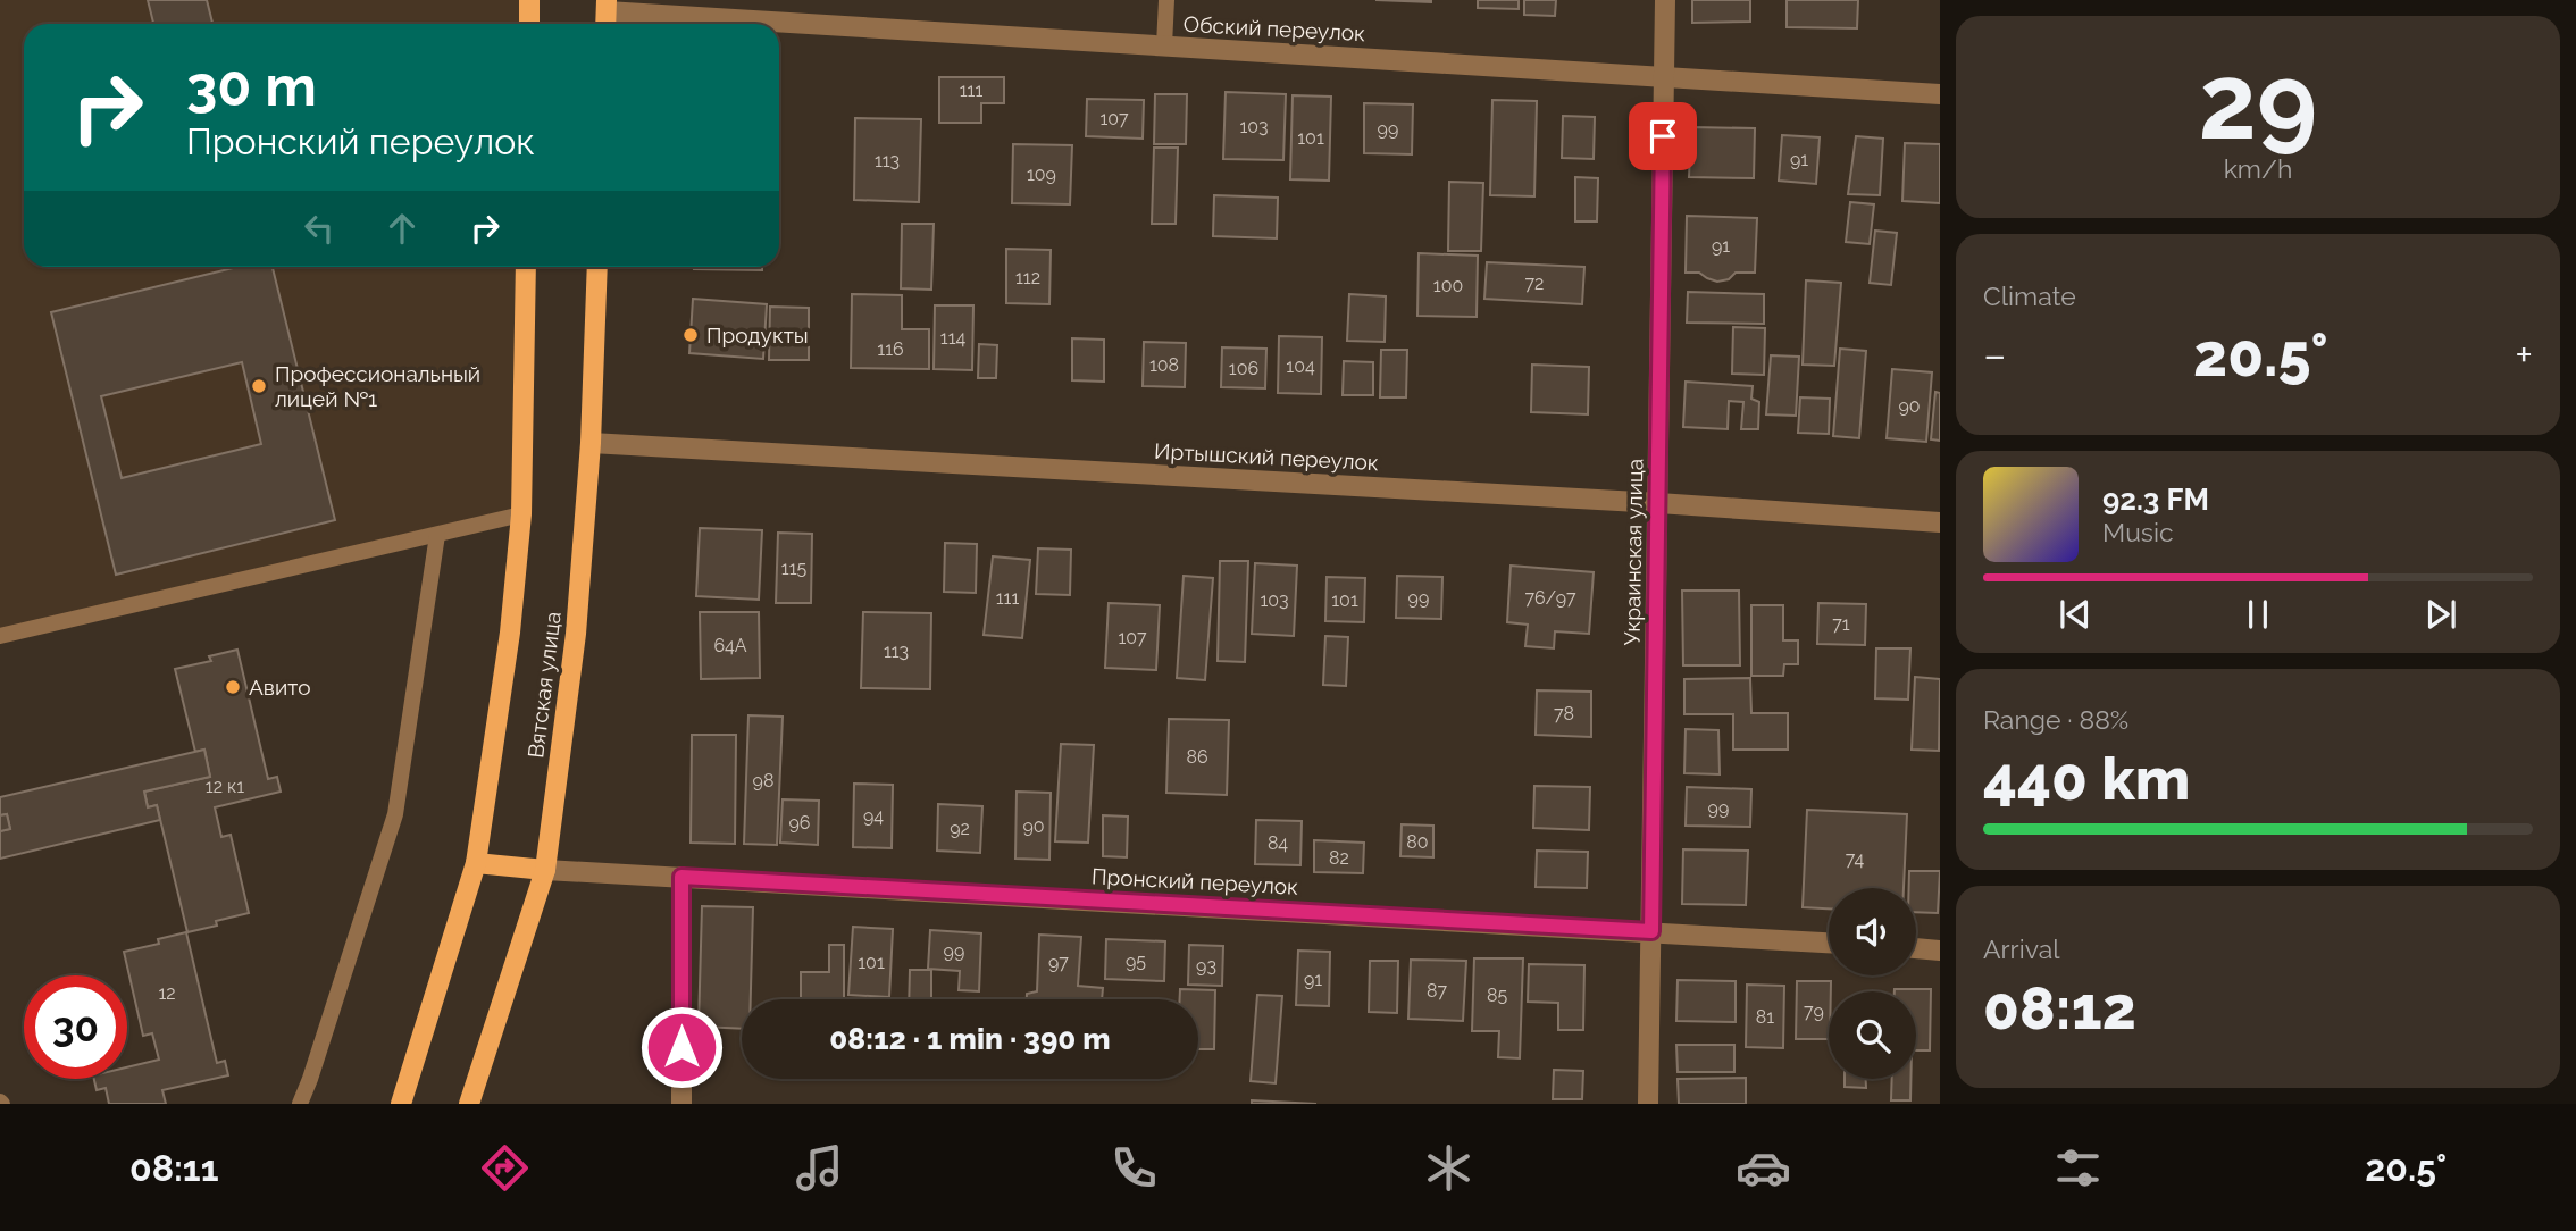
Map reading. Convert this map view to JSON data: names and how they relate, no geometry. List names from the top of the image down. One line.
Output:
{"streets":{"main road":["Вятская улица"],"street":["Обский переулок","Иртышский переулок","Украинская улица","Пронский переулок"]},"crossings":[["Обский переулок","Украинская улица"],["Иртышский переулок","Украинская улица"],["Иртышский переулок","Вятская улица"],["Украинская улица","Пронский переулок"],["Вятская улица","Пронский переулок"]],"places":["Продукты","Профессиональный лицей №1","Авито"],"house_numbers":["111","107","103","99","101","91","113","109","91","112","72","100","114","116","108","104","106","90","115","111","99","76/97","103","101","71","107","64А","113","78","86","98","12 к1","99","94","96","90","92","80","84","82","74","99","95","101","97","93","91","87","12","85","79","81"],"page":{"tile":[["29","km/h"],"Climate",["Range · 88%","440 km"],["Arrival","08:12"]],"turn":["30 m","Пронский переулок"],"heat":["−","20.5°","+"],"song":["92.3 FM","Music"],"limit":"30","trip":"08:12 · 1 min · 390 m","tabs":["08:11","20.5°"]}}
